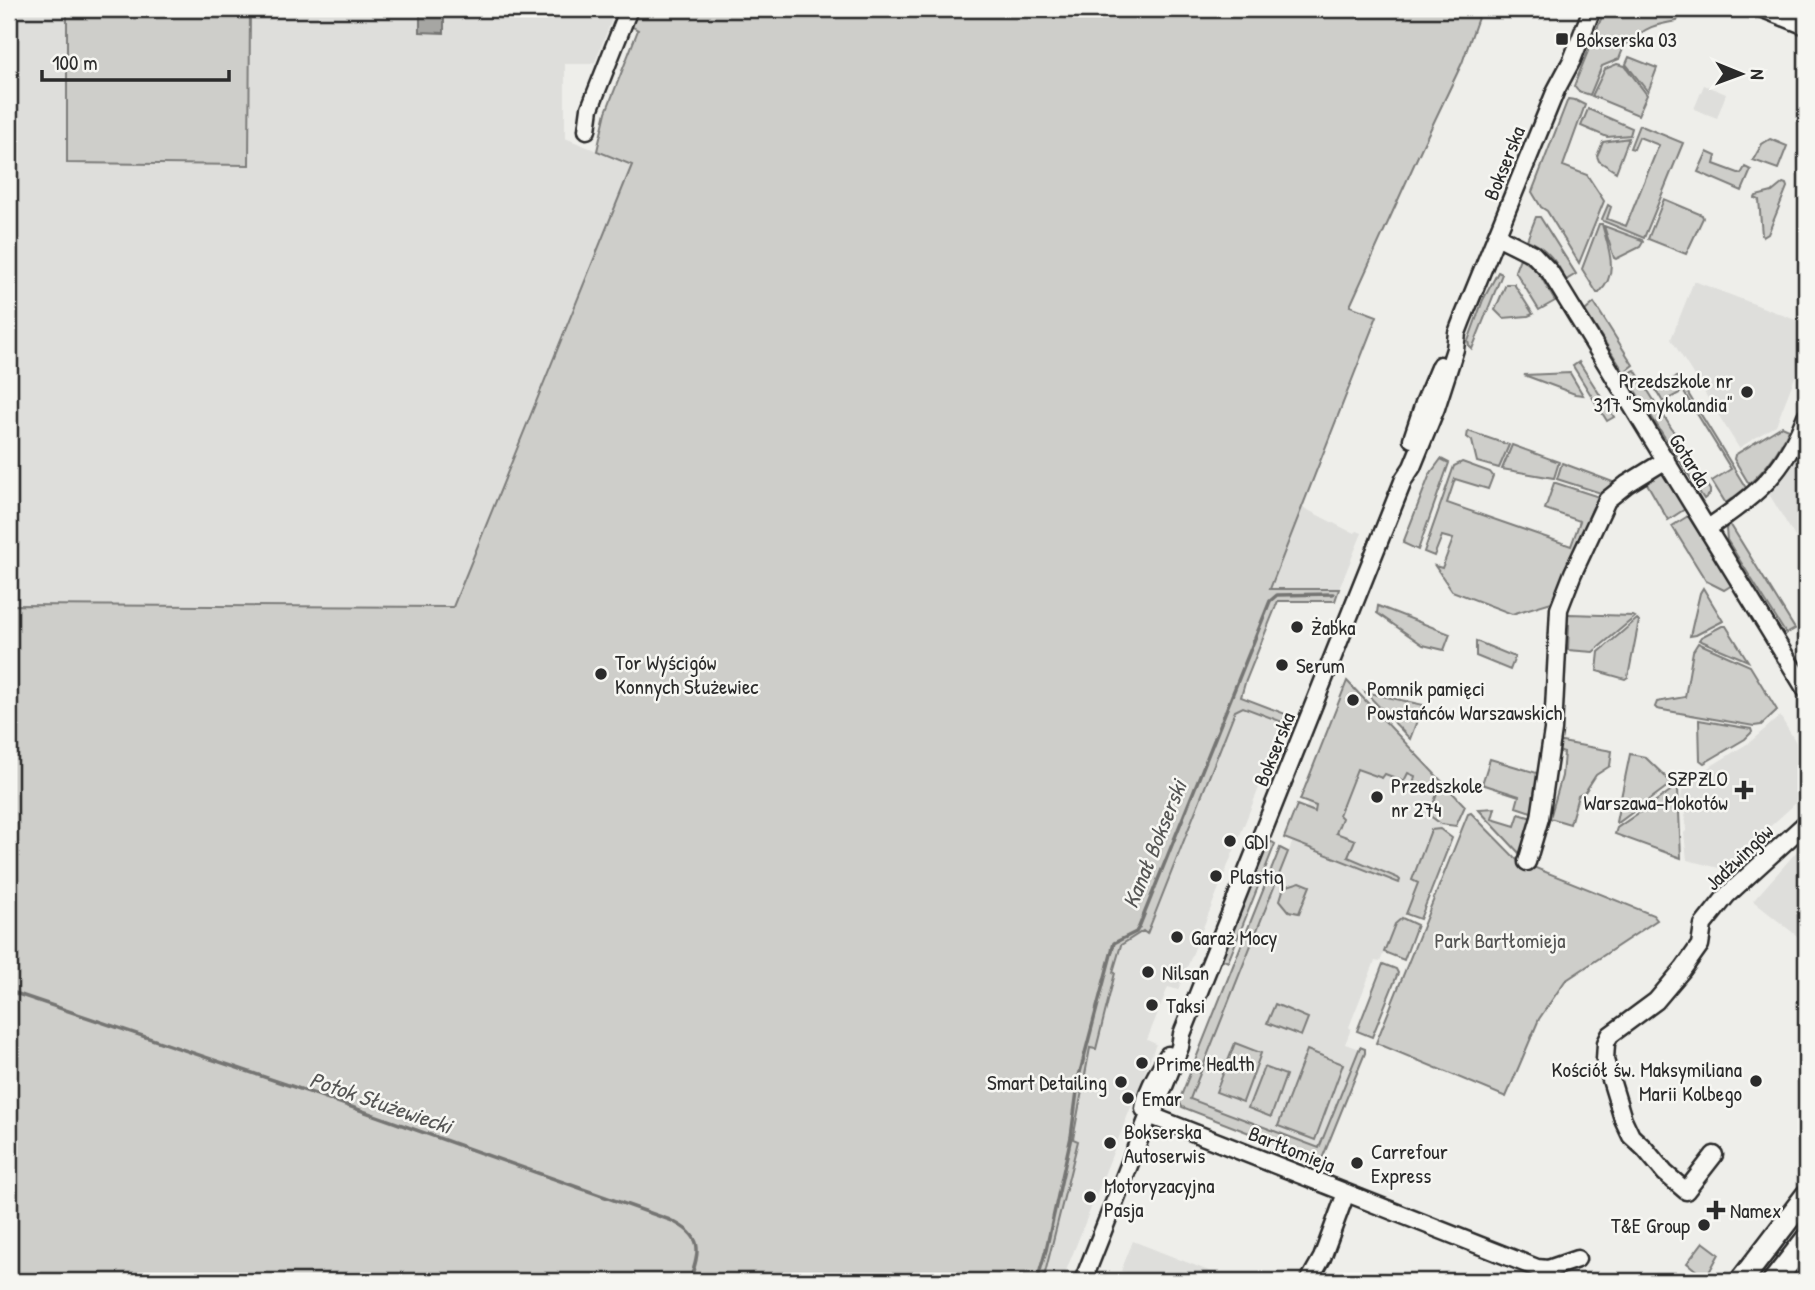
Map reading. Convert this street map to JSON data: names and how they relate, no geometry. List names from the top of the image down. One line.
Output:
{"streets":{"street":["Bokserska","Gotarda","Jadźwingów","Bartłomieja"]},"crossings":[["Bokserska","Gotarda"],["Bokserska","Bartłomieja"]],"water":["Kanał Bokserski","Potok Służewiecki"],"parks":["Park Bartłomieja"],"places":{"transit":["Bokserska 03"],"other":["Przedszkole nr 317 \"Smykolandia\"","Żabka","Serum","Tor Wyścigów Konnych Służewiec","Pomnik pamięci Powstańców Warszawskich","Przedszkole nr 274","GDI","Plastiq","Garaż Mocy","Nilsan","Taksi","Prime Health","Kościół św. Maksymiliana Marii Kolbego","Smart Detailing","Emar","Bokserska Autoserwis","Carrefour Express","Motoryzacyjna Pasja","T&E Group"],"health":["SZPZLO Warszawa-Mokotów","Namex"]},"scale_bar":"100 m","north":"right"}
